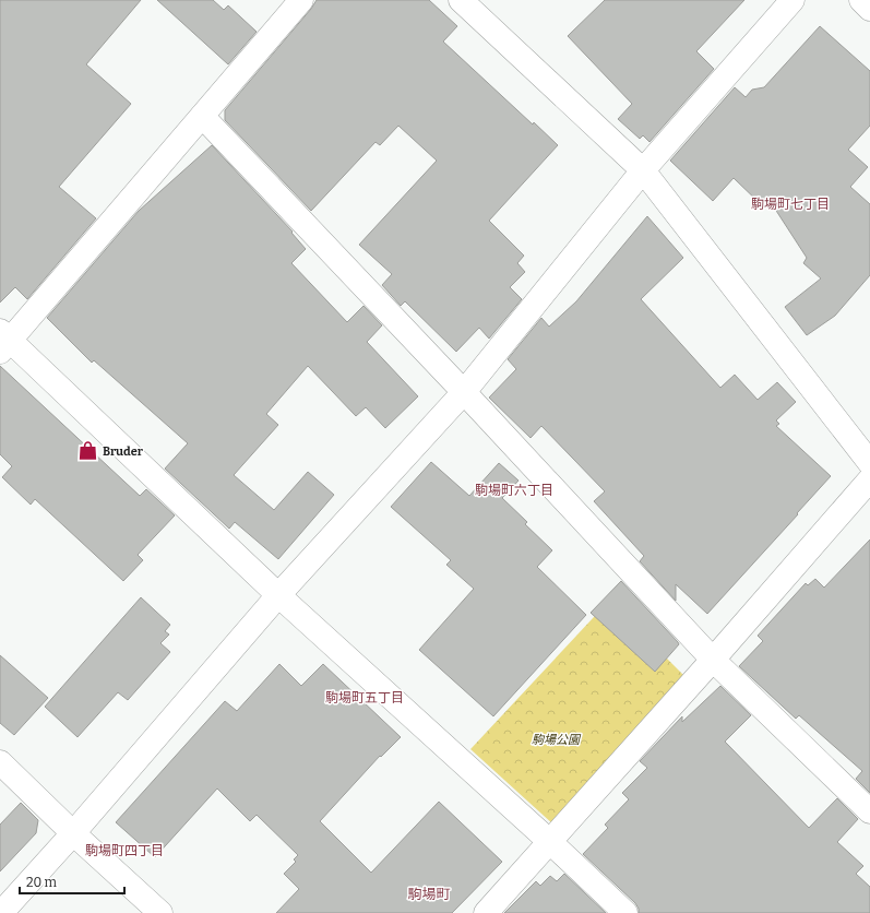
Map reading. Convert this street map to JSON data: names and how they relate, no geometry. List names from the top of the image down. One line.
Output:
{"districts":["駒場町七丁目","駒場町六丁目","駒場町五丁目","駒場町四丁目","駒場町"],"parks":["駒場公園"],"places":{"shop":["Bruder"]},"scale_bar":"20 m"}
